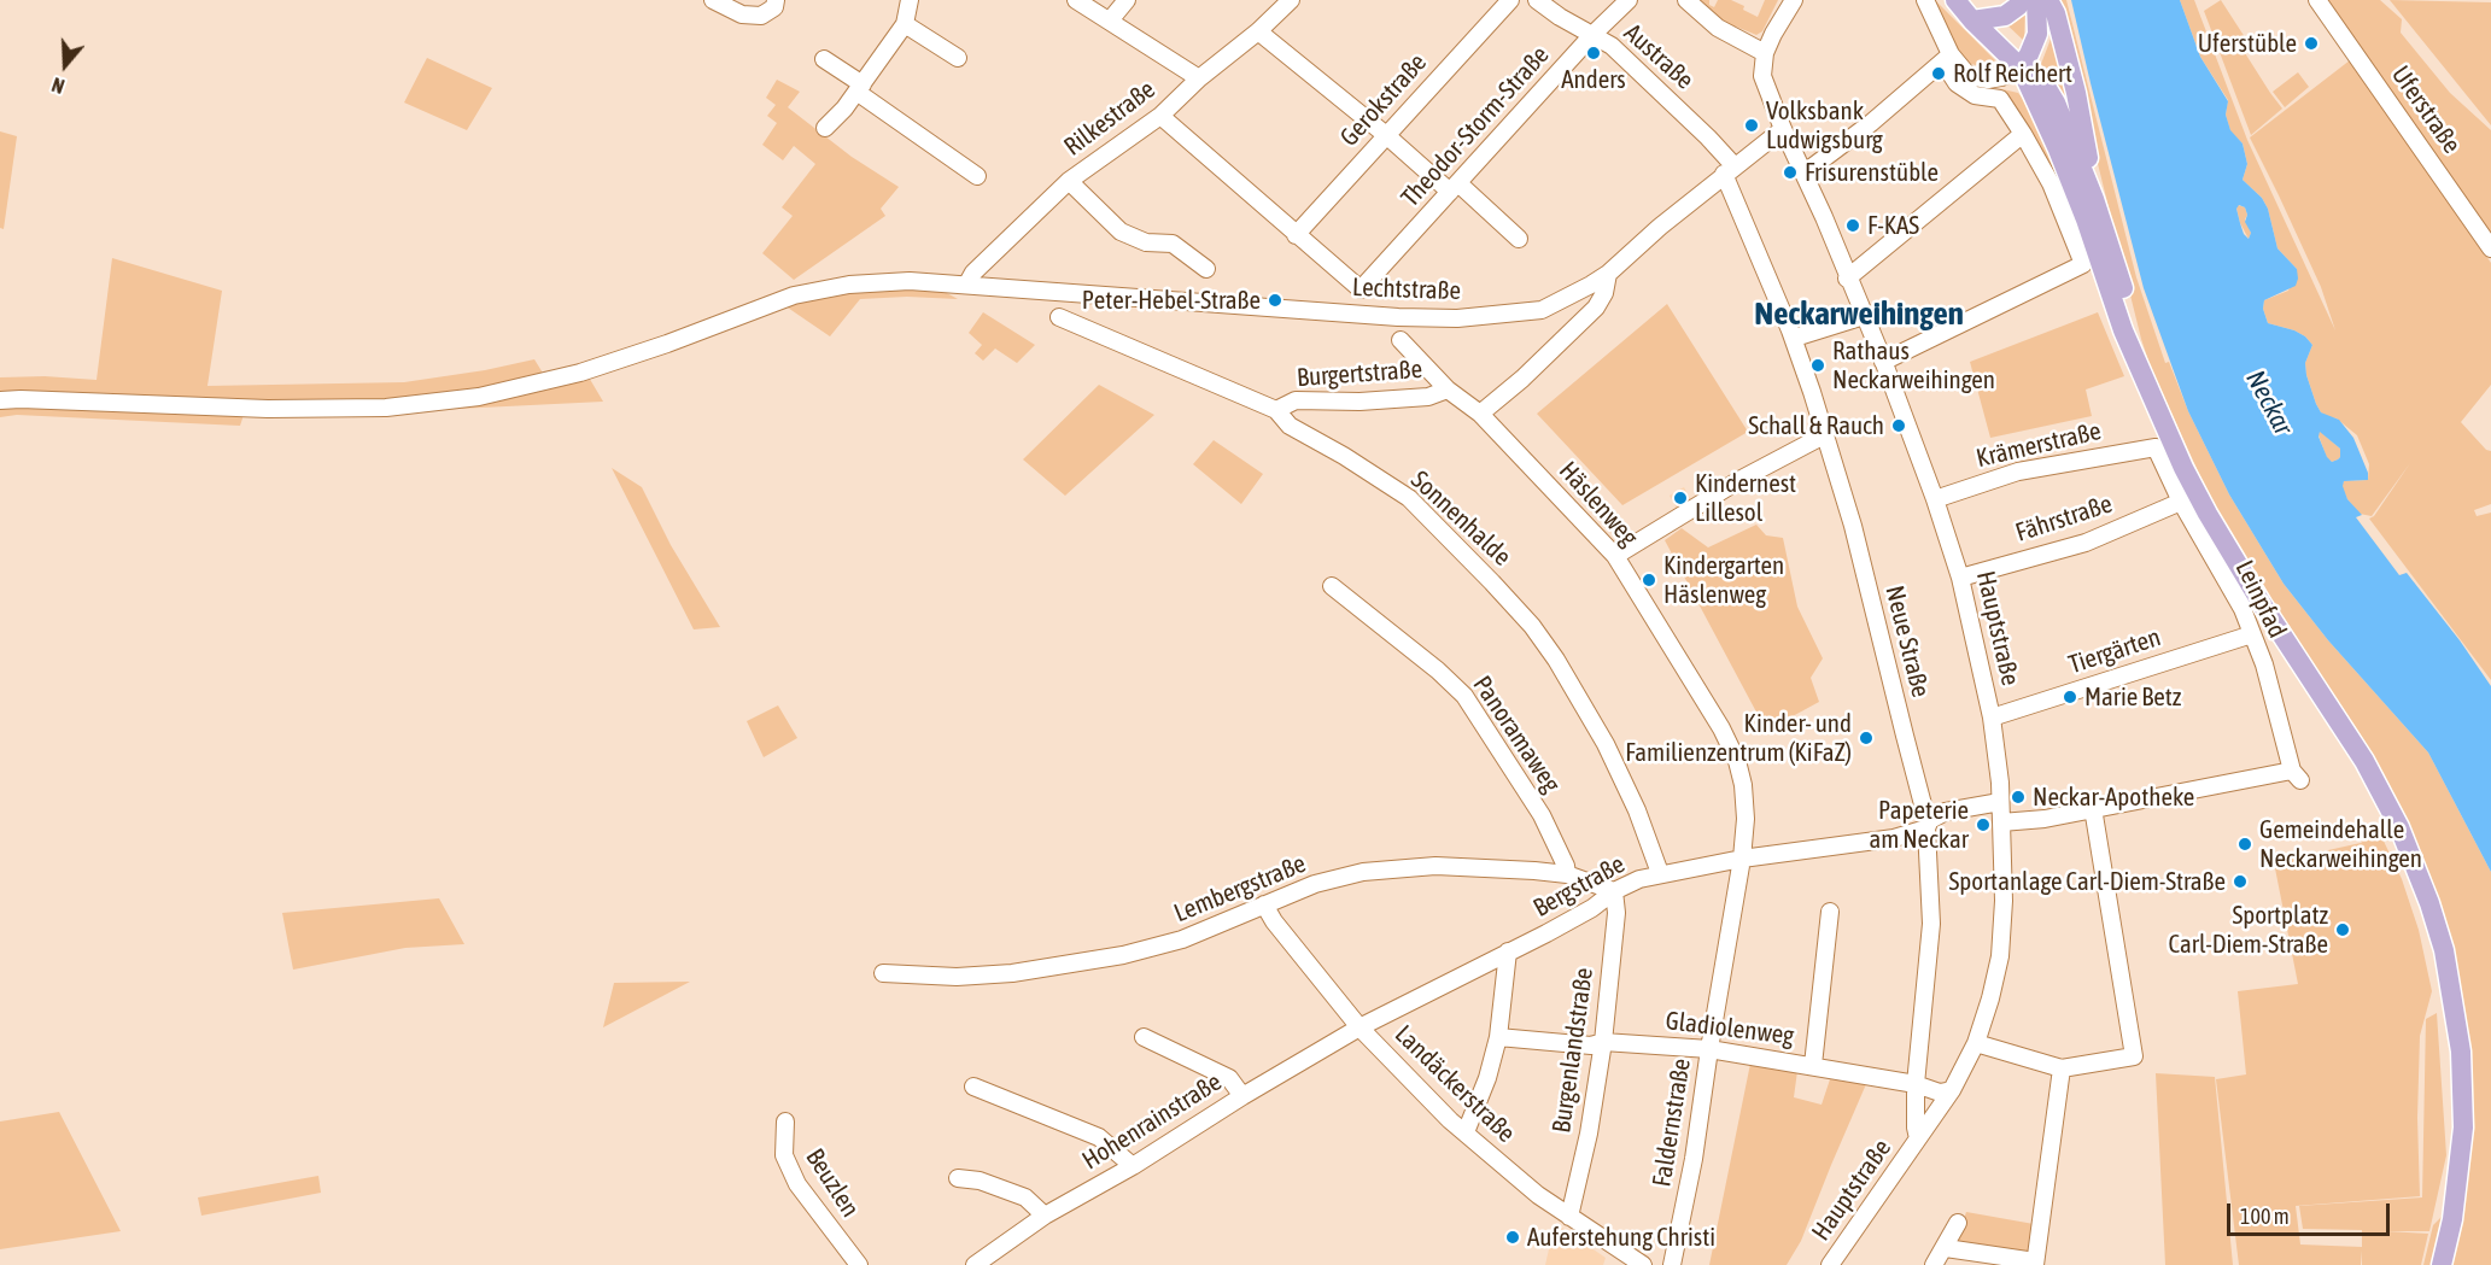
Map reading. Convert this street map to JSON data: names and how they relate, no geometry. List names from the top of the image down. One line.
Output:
{"streets":{"street":["Austraße","Gerokstraße","Uferstraße","Rilkestraße","Theodor-Storm-Straße","Lechtstraße","Burgertstraße","Krämerstraße","Häslenweg","Sonnenhalde","Fährstraße","Leinpfad","Hauptstraße","Neue Straße","Tiergärten","Panoramaweg","Bergstraße","Lembergstraße","Gladiolenweg","Burgenlandstraße","Landäckerstraße","Hohenrainstraße","Faldernstraße","Beuzlen"]},"crossings":[["Austraße","Theodor-Storm-Straße"],["Austraße","Lechtstraße"],["Austraße","Neue Straße"],["Gerokstraße","Theodor-Storm-Straße"],["Rilkestraße","Lechtstraße"],["Lechtstraße","Hauptstraße"],["Lechtstraße","Neue Straße"],["Burgertstraße","Häslenweg"],["Burgertstraße","Sonnenhalde"],["Krämerstraße","Leinpfad"],["Krämerstraße","Hauptstraße"],["Häslenweg","Bergstraße"],["Häslenweg","Faldernstraße"],["Sonnenhalde","Bergstraße"],["Fährstraße","Leinpfad"],["Fährstraße","Hauptstraße"],["Leinpfad","Tiergärten"],["Hauptstraße","Neue Straße"],["Hauptstraße","Tiergärten"],["Hauptstraße","Bergstraße"],["Hauptstraße","Gladiolenweg"],["Neue Straße","Bergstraße"],["Neue Straße","Gladiolenweg"],["Panoramaweg","Lembergstraße"],["Bergstraße","Lembergstraße"],["Bergstraße","Burgenlandstraße"],["Bergstraße","Landäckerstraße"],["Bergstraße","Hohenrainstraße"],["Bergstraße","Faldernstraße"],["Lembergstraße","Burgenlandstraße"],["Lembergstraße","Landäckerstraße"],["Gladiolenweg","Burgenlandstraße"],["Gladiolenweg","Faldernstraße"],["Burgenlandstraße","Landäckerstraße"],["Landäckerstraße","Hohenrainstraße"]],"districts":["Neckarweihingen"],"water":["Neckar"],"places":["Uferstüble","Anders","Rolf Reichert","Volksbank Ludwigsburg","Frisurenstüble","F-KAS","Peter-Hebel-Straße","Rathaus Neckarweihingen","Schall & Rauch","Kindernest Lillesol","Kindergarten Häslenweg","Marie Betz","Kinder- und Familienzentrum (KiFaZ)","Neckar-Apotheke","Papeterie am Neckar","Gemeindehalle Neckarweihingen","Sportanlage Carl-Diem-Straße","Sportplatz Carl-Diem-Straße","Auferstehung Christi"],"scale_bar":"100 m","north":"bottom"}
